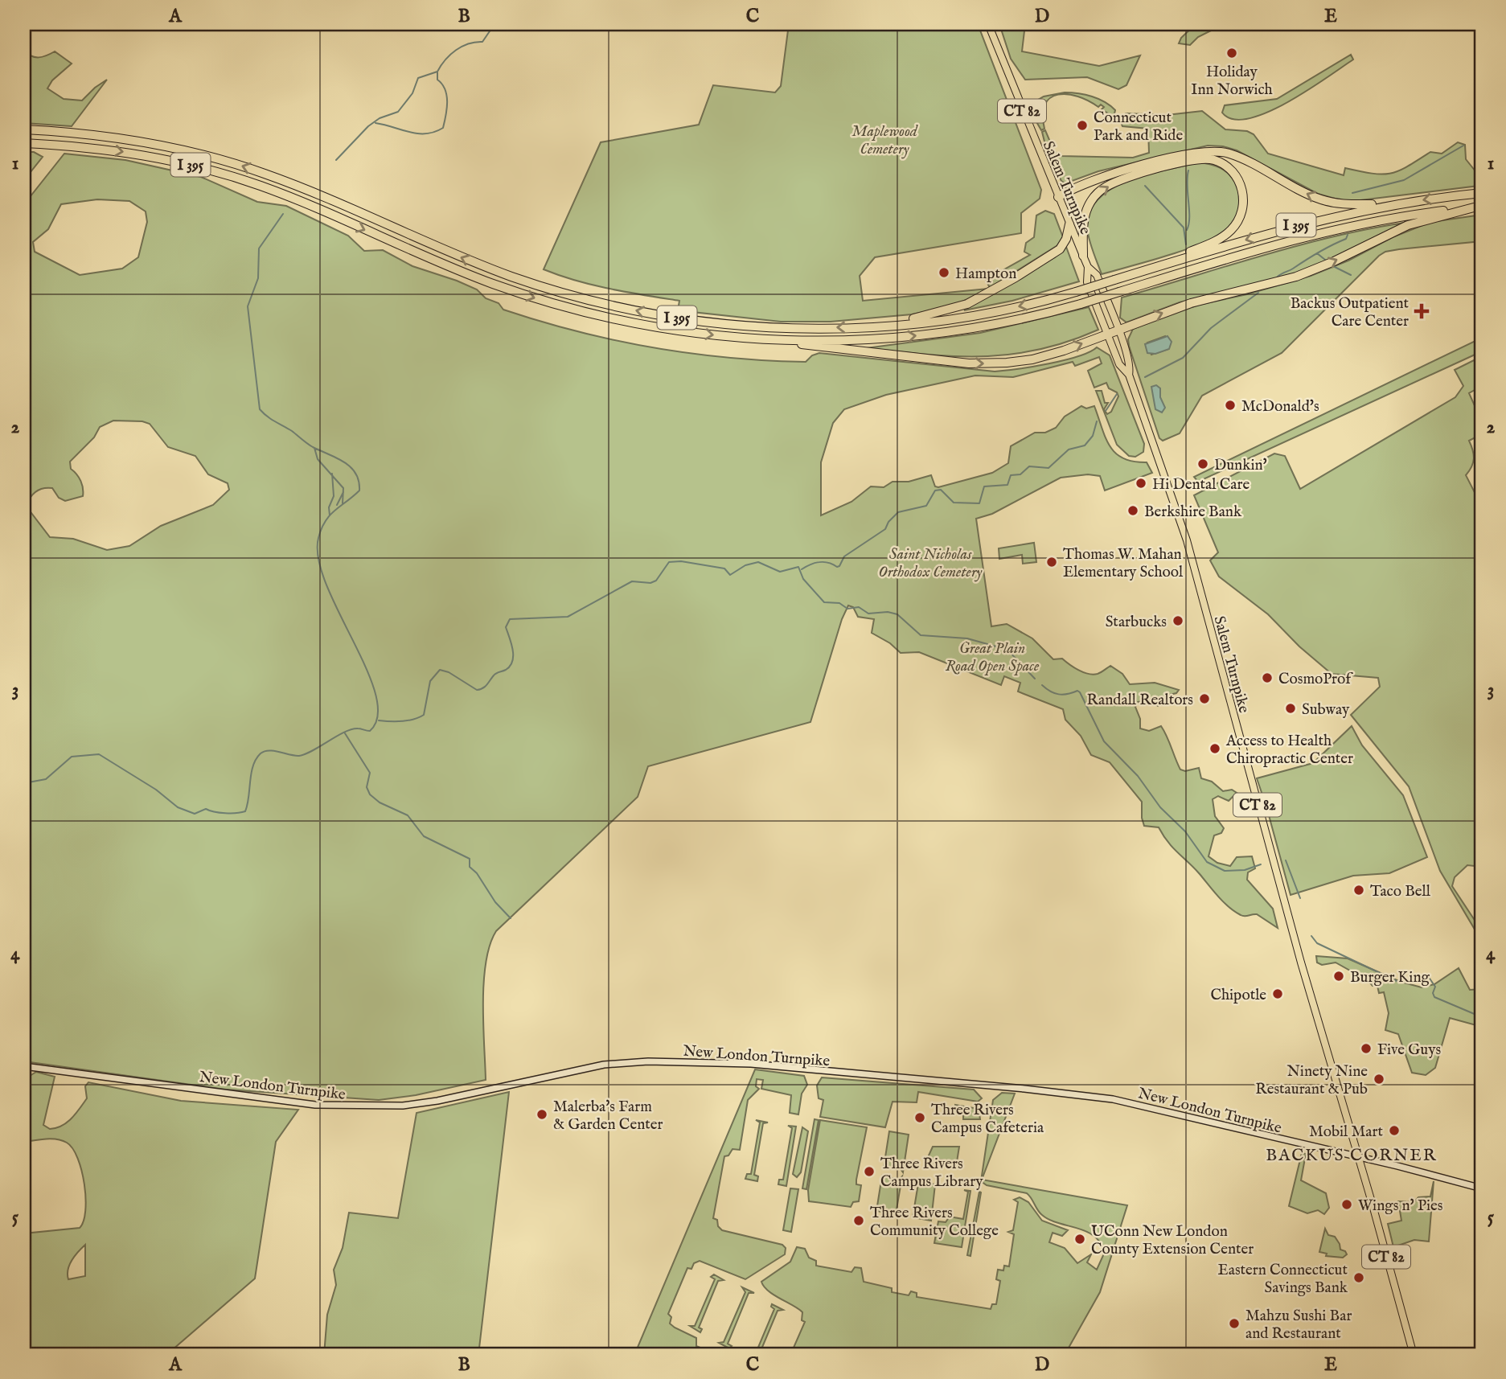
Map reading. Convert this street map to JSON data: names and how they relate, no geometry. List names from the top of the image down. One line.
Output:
{"streets":{"highway":["I 395"],"main road":["CT 82","Salem Turnpike","New London Turnpike"]},"crossings":[["CT 82","Salem Turnpike"],["CT 82","New London Turnpike"],["Salem Turnpike","New London Turnpike"]],"districts":["BACKUS CORNER"],"parks":["Maplewood Cemetery","Saint Nicholas Orthodox Cemetery","Great Plain Road Open Space"],"places":{"other":["Holiday Inn Norwich","Connecticut Park and Ride","Hampton","McDonald's","Dunkin'","Hi Dental Care","Berkshire Bank","Thomas W. Mahan Elementary School","Starbucks","CosmoProf","Randall Realtors","Subway","Access to Health Chiropractic Center","Taco Bell","Burger King","Chipotle","Five Guys","Ninety Nine Restaurant & Pub","Malerba's Farm & Garden Center","Three Rivers Campus Cafeteria","Mobil Mart","Three Rivers Campus Library","Wings n' Pies","Three Rivers Community College","UConn New London County Extension Center","Eastern Connecticut Savings Bank","Mahzu Sushi Bar and Restaurant"],"health":["Backus Outpatient Care Center"]},"grid":{"columns":["A","B","C","D","E"],"rows":["1","2","3","4","5"]}}
